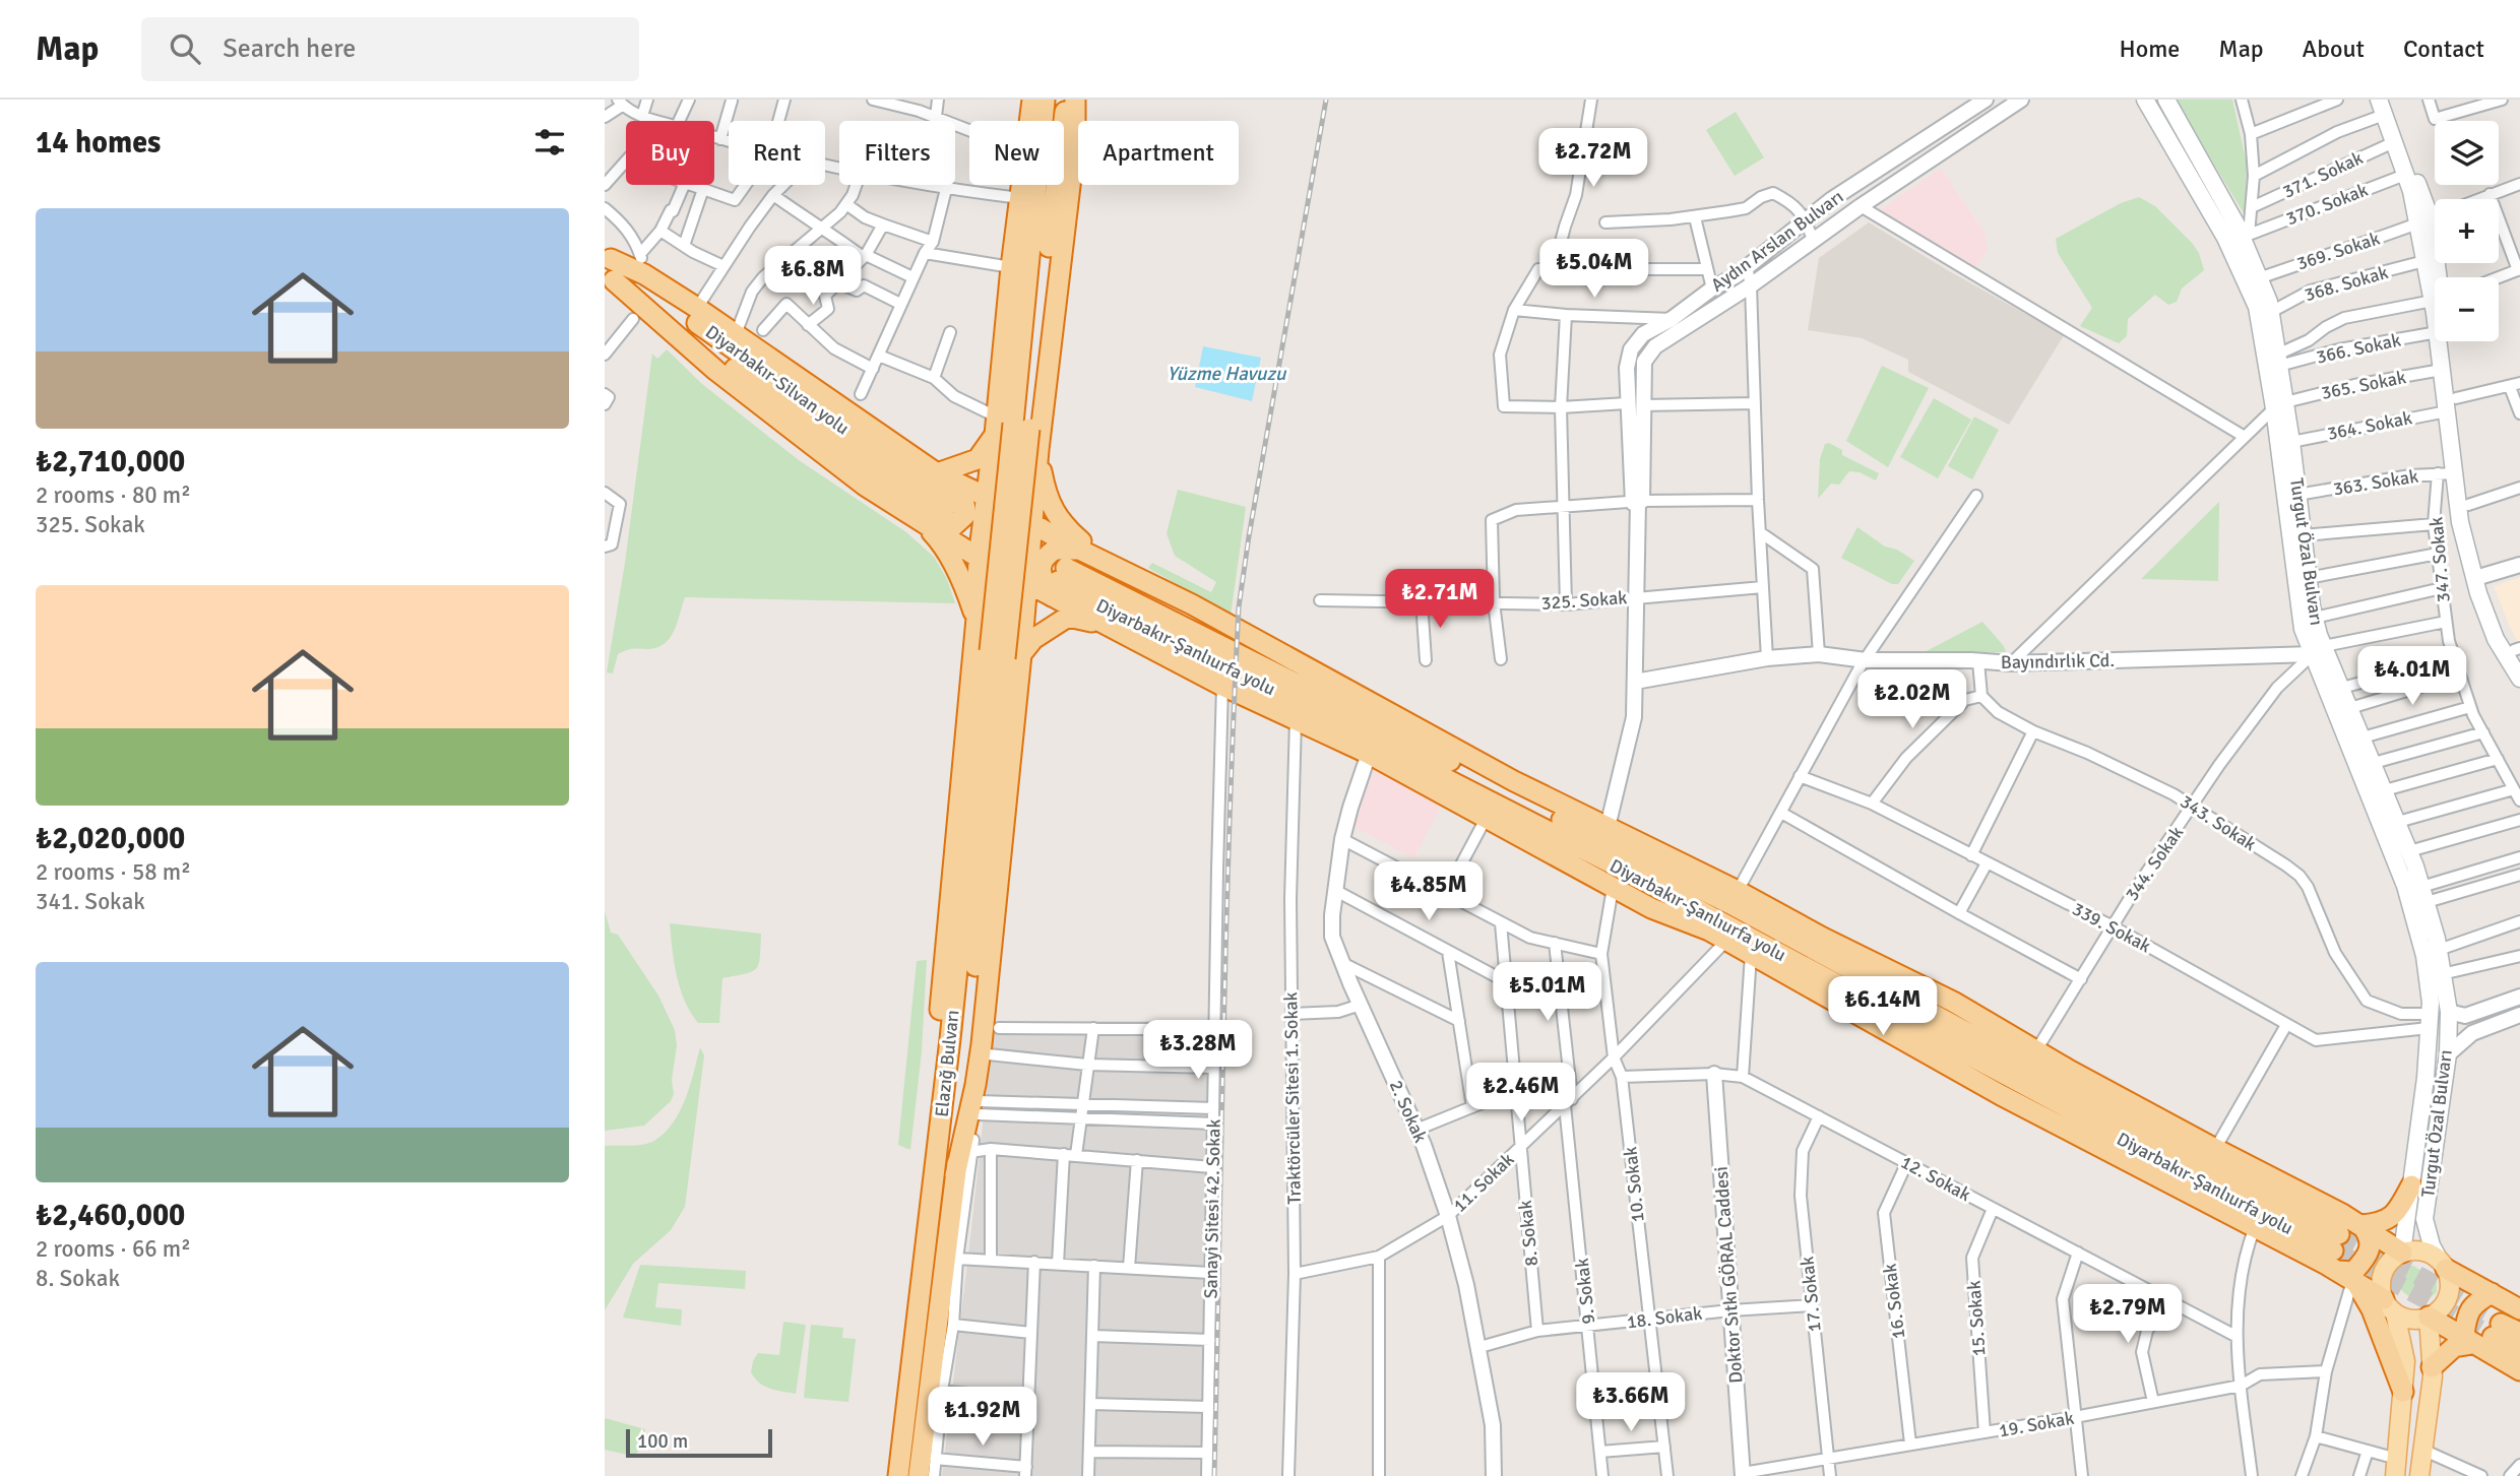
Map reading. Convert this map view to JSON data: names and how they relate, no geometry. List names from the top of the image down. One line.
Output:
{"streets":{"highway":["Diyarbakır-Silvan yolu","Diyarbakır-Şanlıurfa yolu","Elazığ Bulvarı"],"main road":["Turgut Özal Bulvarı"],"street":["371. Sokak","370. Sokak","Aydın Arslan Bulvarı","369. Sokak","368. Sokak","366. Sokak","365. Sokak","364. Sokak","363. Sokak","347. Sokak","325. Sokak","Bayındırlık Cd.","343. Sokak","344. Sokak","339. Sokak","Traktörcüler Sitesi 1. Sokak","2. Sokak","12. Sokak","11. Sokak","10. Sokak","Sanayi Sitesi 42. Sokak","8. Sokak","Doktor Sıtkı GÖRAL Caddesi","9. Sokak","17. Sokak","16. Sokak","18. Sokak","15. Sokak","19. Sokak"]},"crossings":[["370. Sokak","Turgut Özal Bulvarı"],["Aydın Arslan Bulvarı","325. Sokak"],["Aydın Arslan Bulvarı","Bayındırlık Cd."],["369. Sokak","Turgut Özal Bulvarı"],["368. Sokak","Turgut Özal Bulvarı"],["366. Sokak","Turgut Özal Bulvarı"],["365. Sokak","Turgut Özal Bulvarı"],["364. Sokak","Turgut Özal Bulvarı"],["363. Sokak","Turgut Özal Bulvarı"],["363. Sokak","347. Sokak"],["Turgut Özal Bulvarı","Bayındırlık Cd."],["Turgut Özal Bulvarı","343. Sokak"],["Turgut Özal Bulvarı","344. Sokak"],["Turgut Özal Bulvarı","339. Sokak"],["Bayındırlık Cd.","344. Sokak"],["343. Sokak","344. Sokak"],["343. Sokak","339. Sokak"],["344. Sokak","339. Sokak"],["Traktörcüler Sitesi 1. Sokak","11. Sokak"],["2. Sokak","11. Sokak"],["2. Sokak","18. Sokak"],["12. Sokak","10. Sokak"],["12. Sokak","Doktor Sıtkı GÖRAL Caddesi"],["12. Sokak","17. Sokak"],["12. Sokak","16. Sokak"],["12. Sokak","15. Sokak"],["11. Sokak","10. Sokak"],["11. Sokak","8. Sokak"],["11. Sokak","9. Sokak"],["10. Sokak","18. Sokak"],["8. Sokak","18. Sokak"],["Doktor Sıtkı GÖRAL Caddesi","18. Sokak"],["Doktor Sıtkı GÖRAL Caddesi","19. Sokak"],["9. Sokak","18. Sokak"],["17. Sokak","18. Sokak"],["17. Sokak","19. Sokak"],["16. Sokak","19. Sokak"],["15. Sokak","19. Sokak"]],"water":["Yüzme Havuzu"],"scale_bar":"100 m","page":{"header":"Map","search":"Search here","nav":["Home","Map","About","Contact"],"heading":"14 homes","map_buttons":["+","−"],"chip":["Buy","Rent","Filters","New","Apartment"],"price":["₺2.72M","₺5.04M","₺6.8M","₺2.71M","₺4.01M","₺2.02M","₺4.85M","₺5.01M","₺6.14M","₺3.28M","₺2.46M","₺2.79M","₺3.66M","₺1.92M"],"list":[{"name":"₺2,710,000","note":"2 rooms · 80 m² · 325. Sokak"},{"name":"₺2,020,000","note":"2 rooms · 58 m² · 341. Sokak"},{"name":"₺2,460,000","note":"2 rooms · 66 m² · 8. Sokak"}],"scale":"100 m"}}
